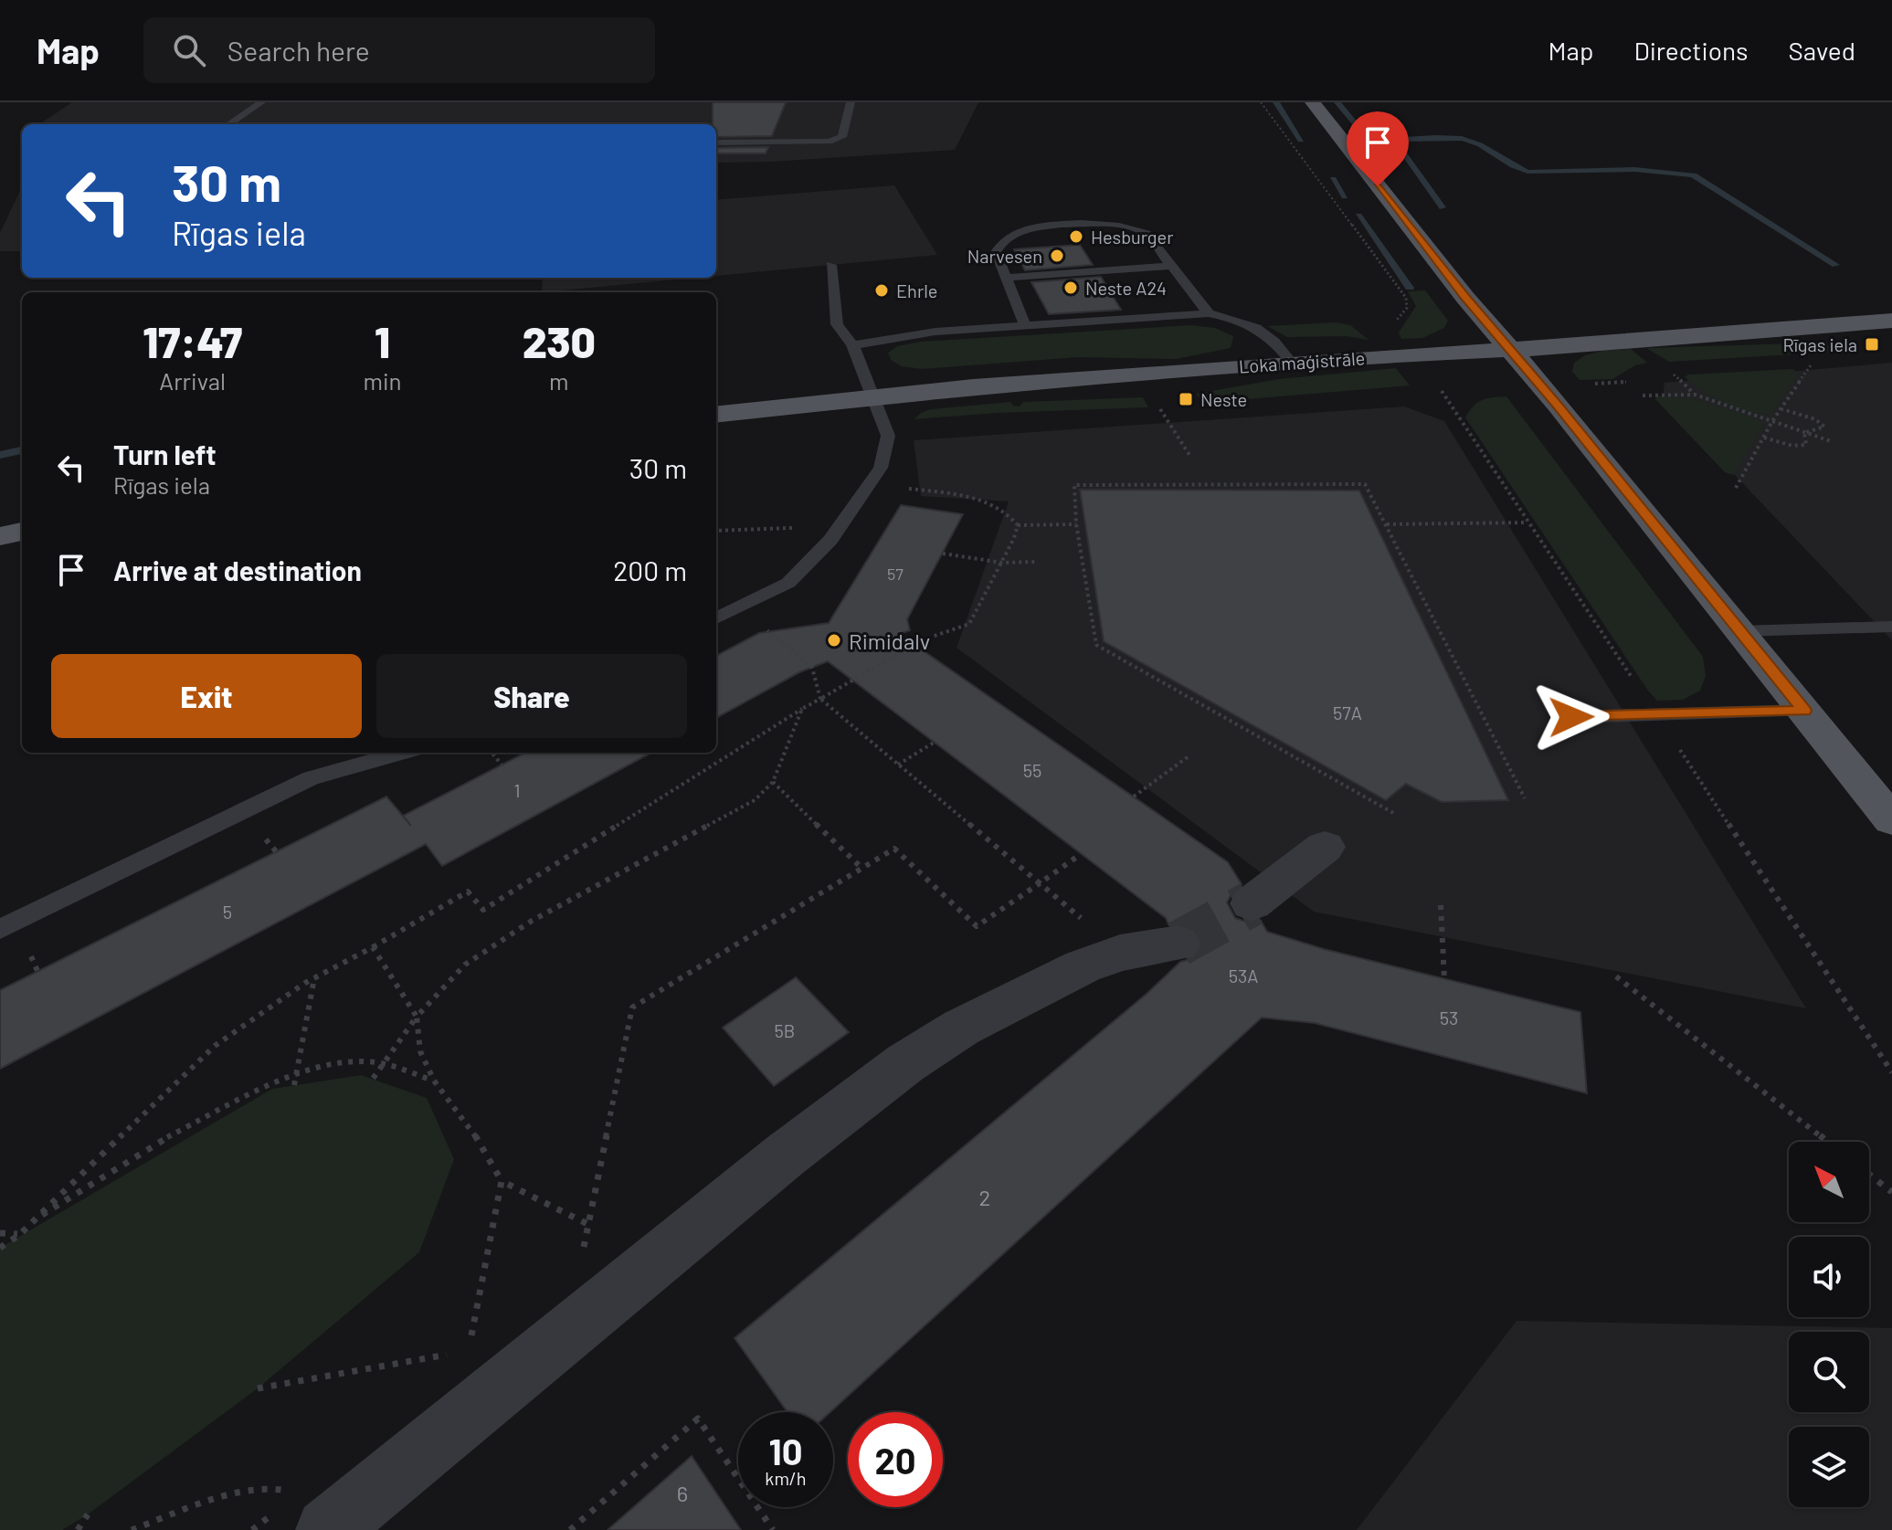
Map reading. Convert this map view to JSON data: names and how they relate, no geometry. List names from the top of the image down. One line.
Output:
{"streets":{"main road":["Loka maģistrāle"]},"places":{"other":["Hesburger","Narvesen","Neste A24","Ehrle","Rimidalv"],"transit":["Rīgas iela","Neste"]},"house_numbers":["57","57A","55","1","5","53A","53","5B","2","6"],"north":"top left","page":{"header":"Map","search":"Search here","nav":["Map","Directions","Saved"],"turn":["30 m","Rīgas iela"],"eta":["17:47","Arrival","1","min","230","m"],"list":[{"name":"Turn left","note":"Rīgas iela","value":"30 m"},{"name":"Arrive at destination","value":"200 m"}],"buttons":["Exit","Share"],"speed":"10 km/h","limit":"20"}}
